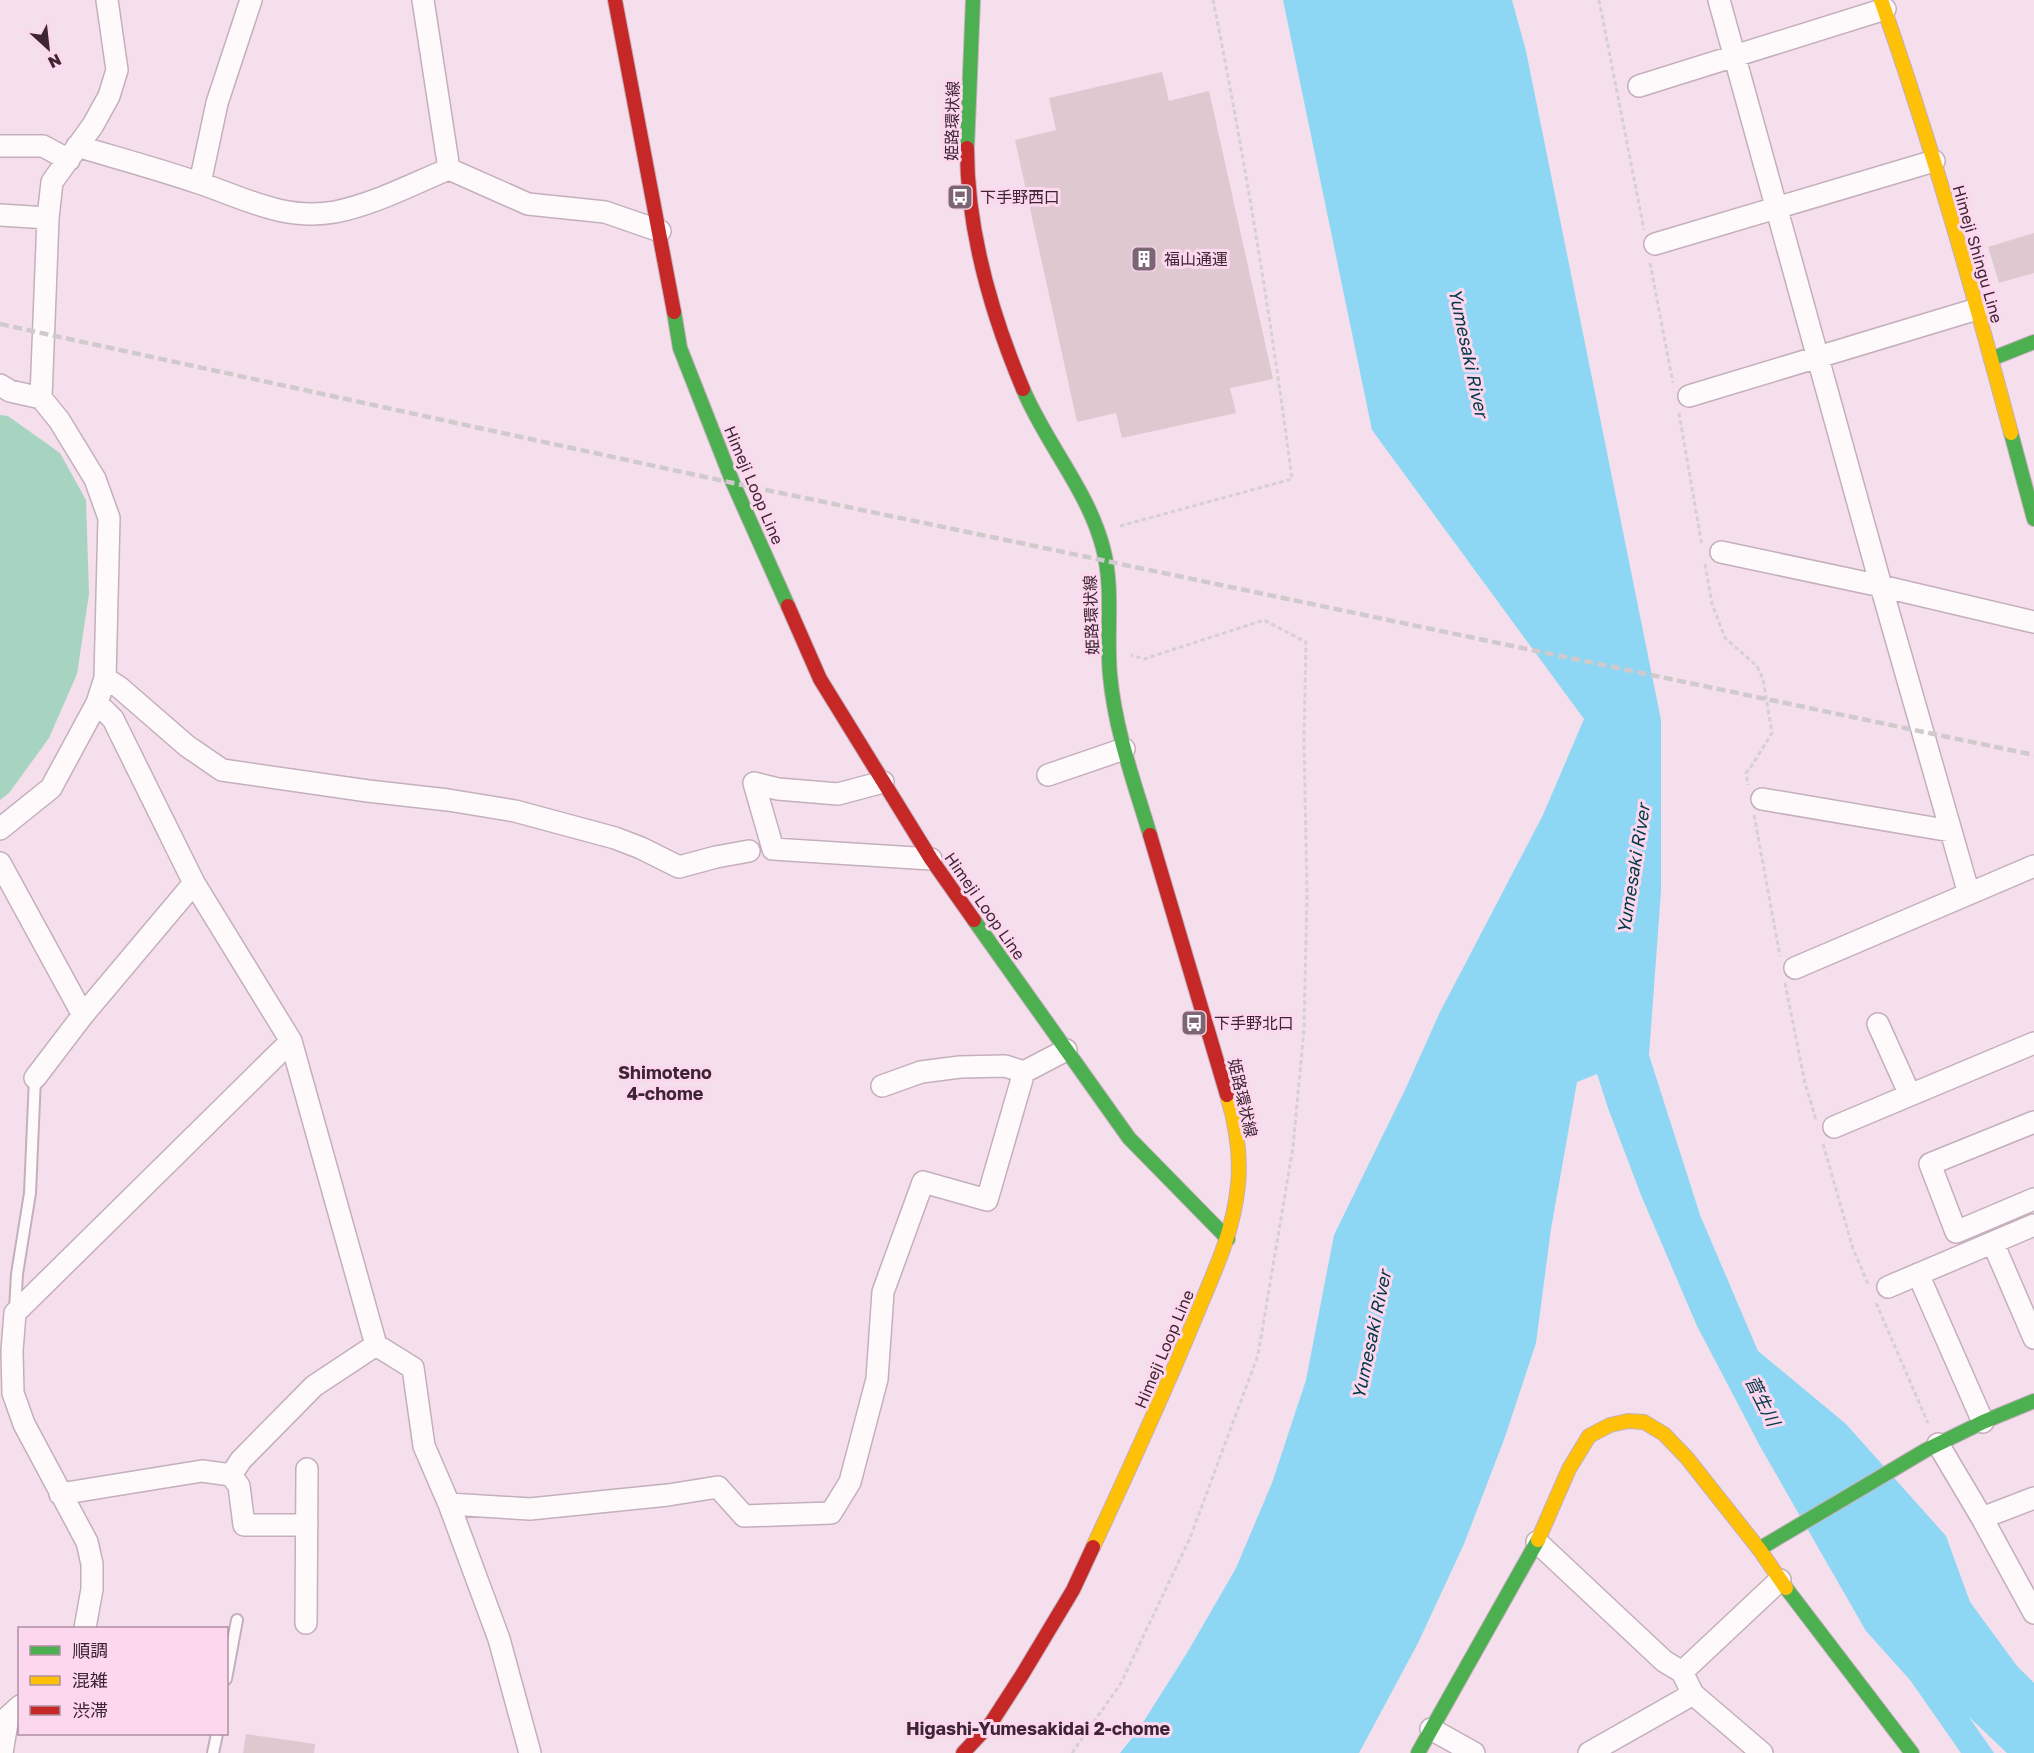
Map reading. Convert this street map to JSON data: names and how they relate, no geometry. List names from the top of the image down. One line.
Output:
{"streets":{"main road":["姫路環状線","Himeji Shingu Line","Himeji Loop Line"]},"crossings":[["姫路環状線","Himeji Loop Line"]],"districts":["Shimoteno 4-chome","Higashi-Yumesakidai 2-chome"],"water":["Yumesaki River","菅生川"],"places":{"bus stop":["下手野西口","下手野北口"],"building":["福山通運"]},"legend":["順調","混雑","渋滞"],"north":"bottom right"}
